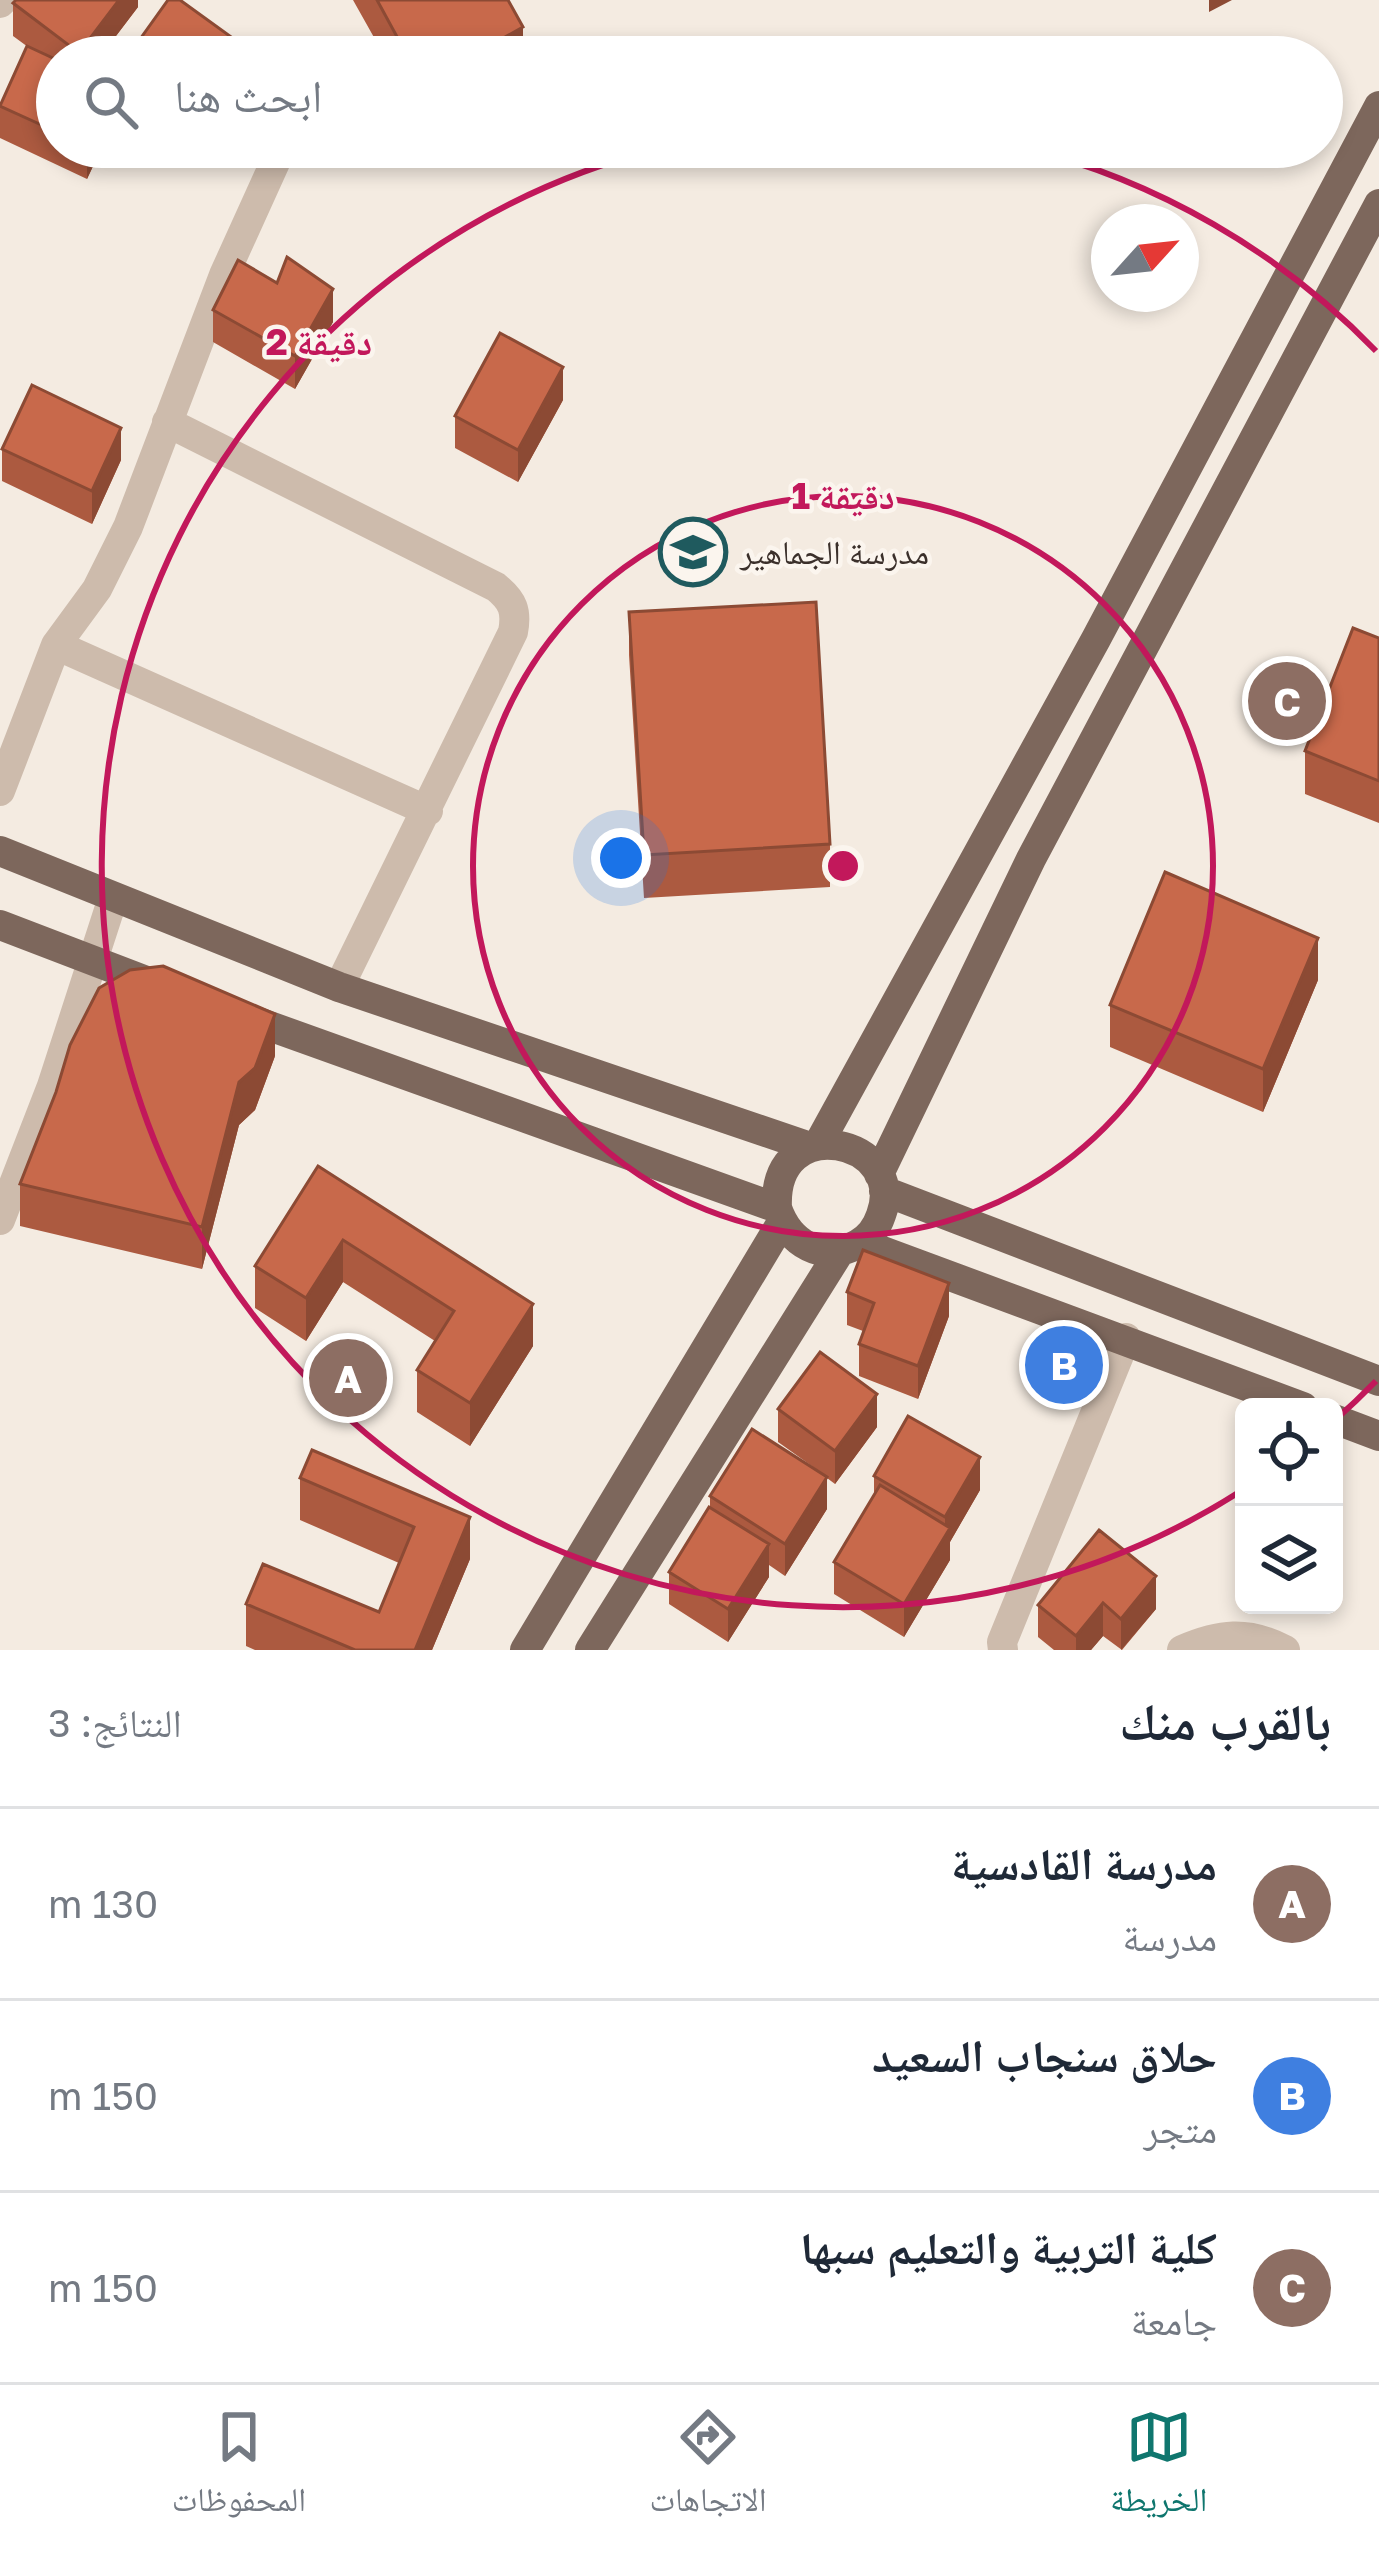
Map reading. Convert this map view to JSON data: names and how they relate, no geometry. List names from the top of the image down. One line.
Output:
{"places":{"school or university":["مدرسة الجماهير"]},"north":"top right","page":{"search":"ابحث هنا","pins":["C","B","A"],"heading":["بالقرب منك","النتائج: 3"],"list":[{"mark":"A","name":"مدرسة القادسية","note":"مدرسة","value":"130 m"},{"mark":"B","name":"حلاق سنجاب السعيد","note":"متجر","value":"150 m"},{"mark":"C","name":"كلية التربية والتعليم سبها","note":"جامعة","value":"150 m"}],"nav":["الخريطة","الاتجاهات","المحفوظات"]},"rings":["2 دقيقة","1 دقيقة"]}
